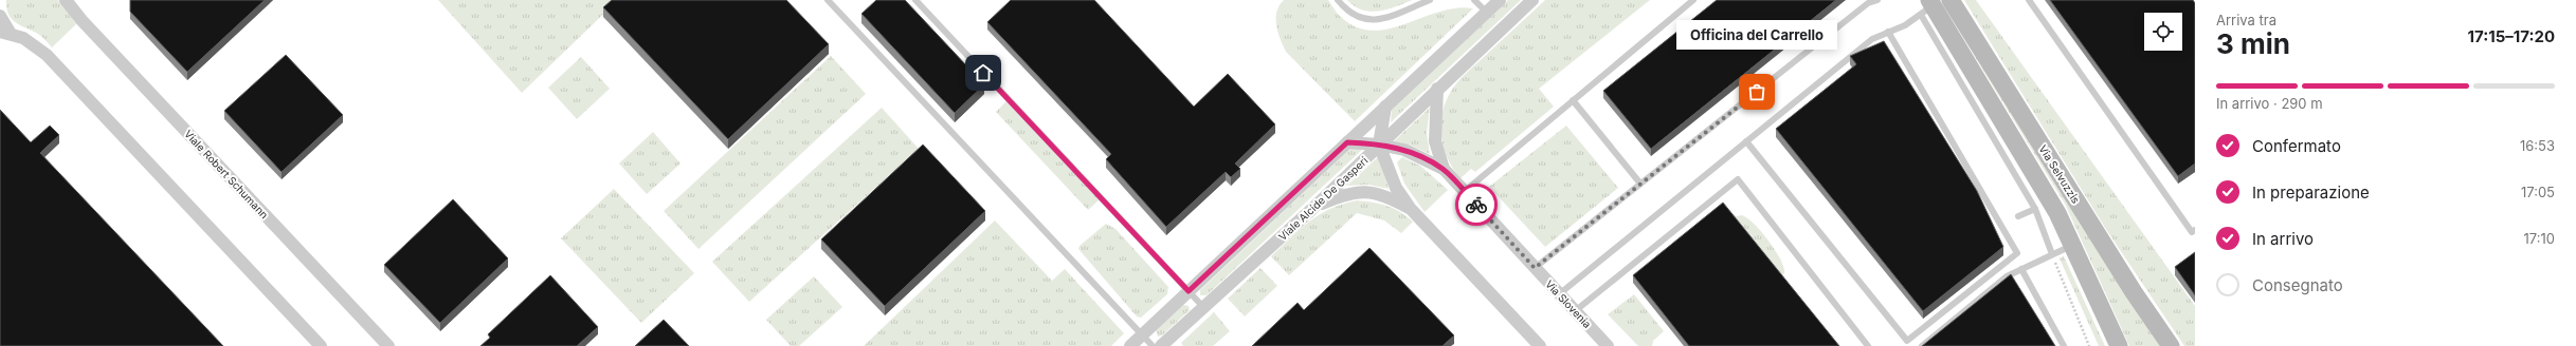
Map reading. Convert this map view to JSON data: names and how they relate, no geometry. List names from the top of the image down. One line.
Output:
{"streets":{"main road":["Via Selvuzzis"],"street":["Viale Robert Schumann","Viale Alcide De Gasperi","Via Slovenia"]},"crossings":[["Viale Alcide De Gasperi","Via Slovenia"]],"places":["Officina del Carrello"],"page":{"heading":["3 min","Arriva tra","17:15–17:20"],"bubble":"Officina del Carrello","bar":"In arrivo · 290 m","list":[["Confermato","16:53"],["In preparazione","17:05"],["In arrivo","17:10"],"Consegnato"]}}
